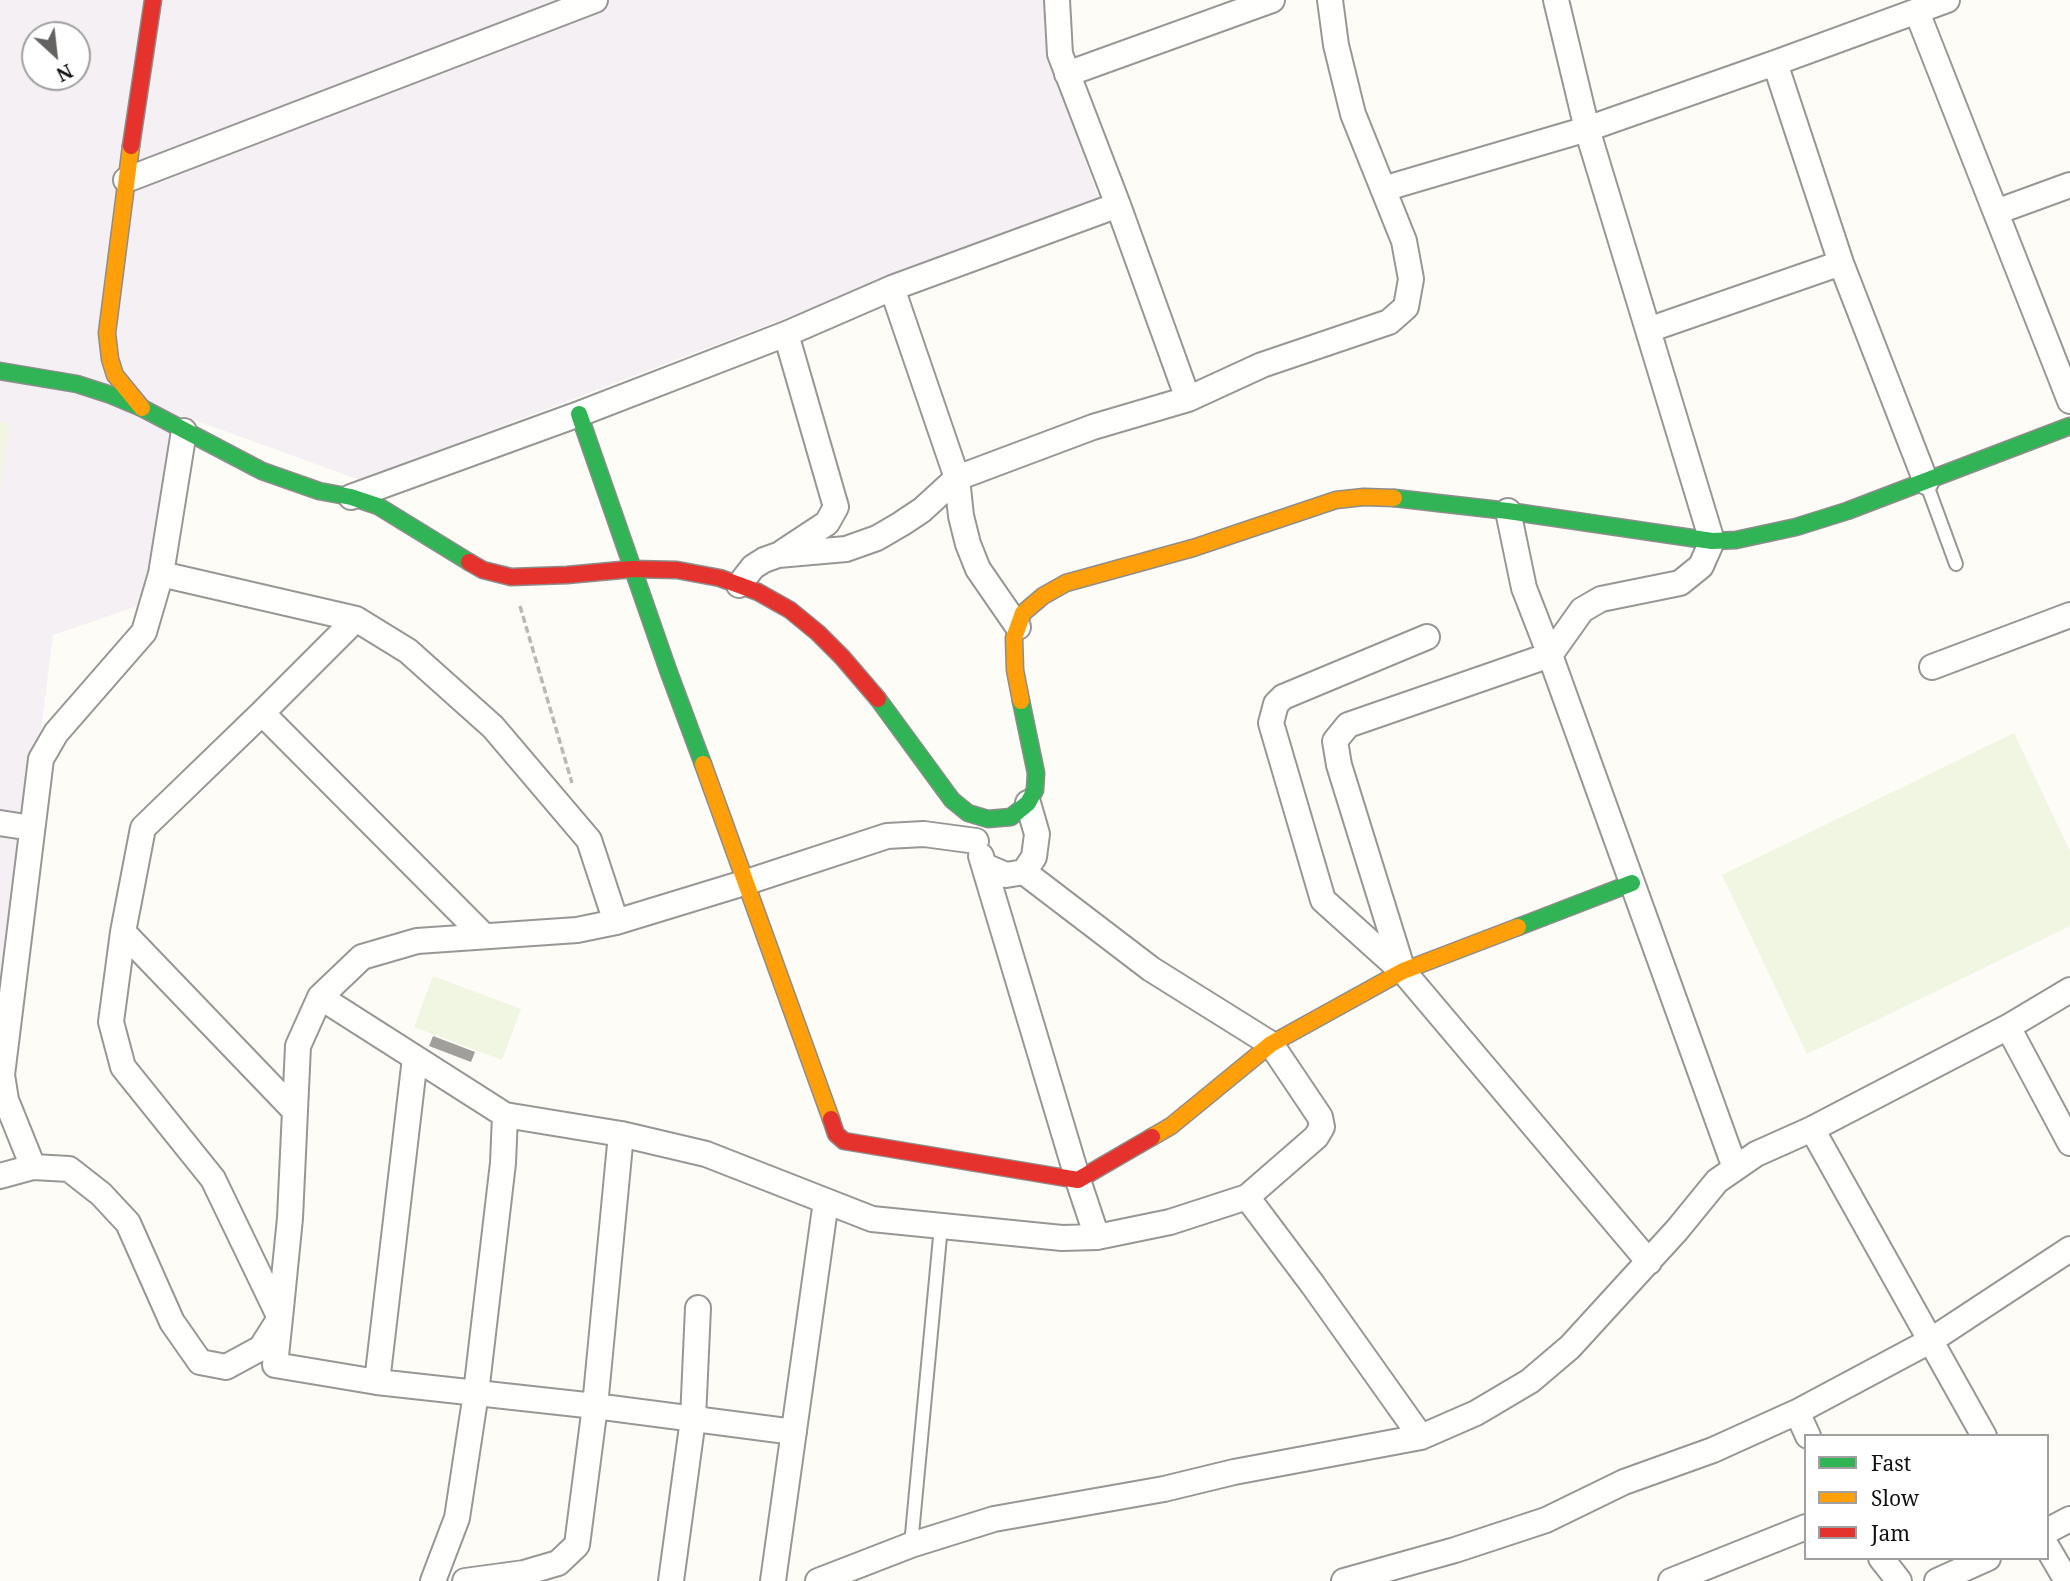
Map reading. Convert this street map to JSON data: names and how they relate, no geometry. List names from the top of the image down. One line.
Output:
{"legend":["Fast","Slow","Jam"],"north":"bottom right"}
